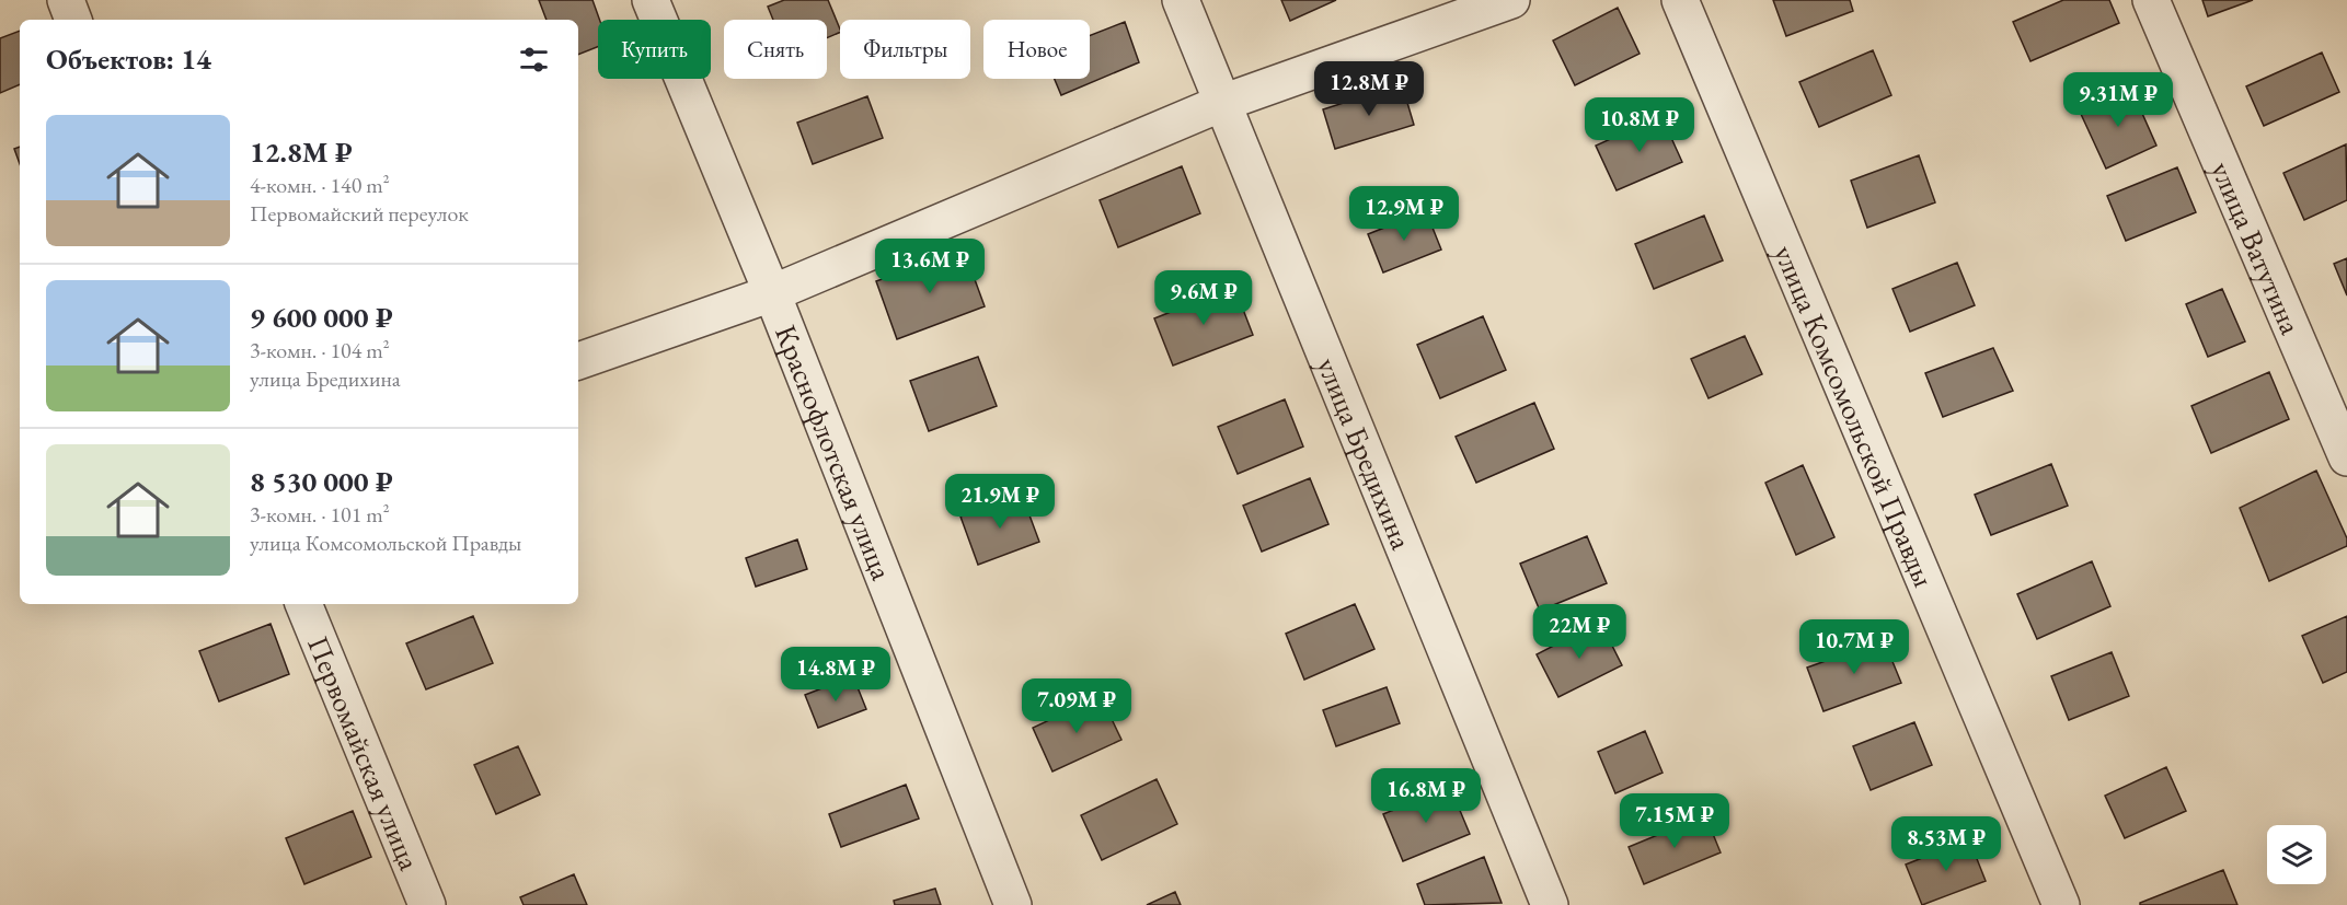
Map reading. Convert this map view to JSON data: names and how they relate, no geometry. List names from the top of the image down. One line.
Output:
{"streets":{"street":["улица Ватутина","улица Комсомольской Правды","Краснофлотская улица","улица Бредихина","Первомайская улица"]},"page":{"chip":["Купить","Снять","Фильтры","Новое"],"heading":"Объектов: 14","price":["12.8M ₽","9.31M ₽","10.8M ₽","12.9M ₽","13.6M ₽","9.6M ₽","21.9M ₽","22M ₽","10.7M ₽","14.8M ₽","7.09M ₽","16.8M ₽","7.15M ₽","8.53M ₽"],"list":[{"name":"12.8M ₽","note":"4-комн. · 140 m² · Первомайский переулок"},{"name":"9 600 000 ₽","note":"3-комн. · 104 m² · улица Бредихина"},{"name":"8 530 000 ₽","note":"3-комн. · 101 m² · улица Комсомольской Правды"}]}}
